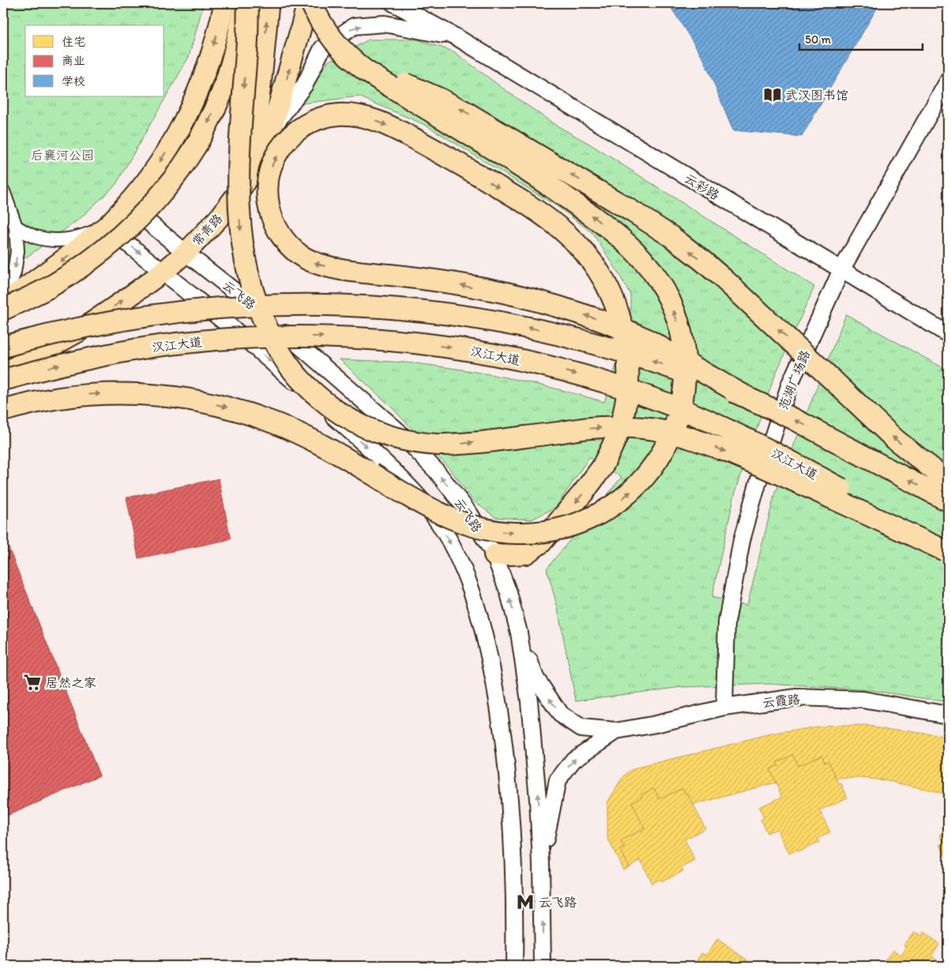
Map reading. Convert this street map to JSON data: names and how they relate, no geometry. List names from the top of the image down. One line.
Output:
{"streets":{"highway":["汉江大道"],"main road":["常青路"],"street":["云彩路","云飞路","范湖广场路","云霞路"]},"crossings":[["云彩路","范湖广场路"],["常青路","云飞路"],["范湖广场路","云霞路"]],"parks":["后襄河公园"],"places":{"library":["武汉图书馆"],"supermarket":["居然之家"],"metro station":["云飞路"]},"legend":["住宅","商业","学校"],"scale_bar":"50 m"}
